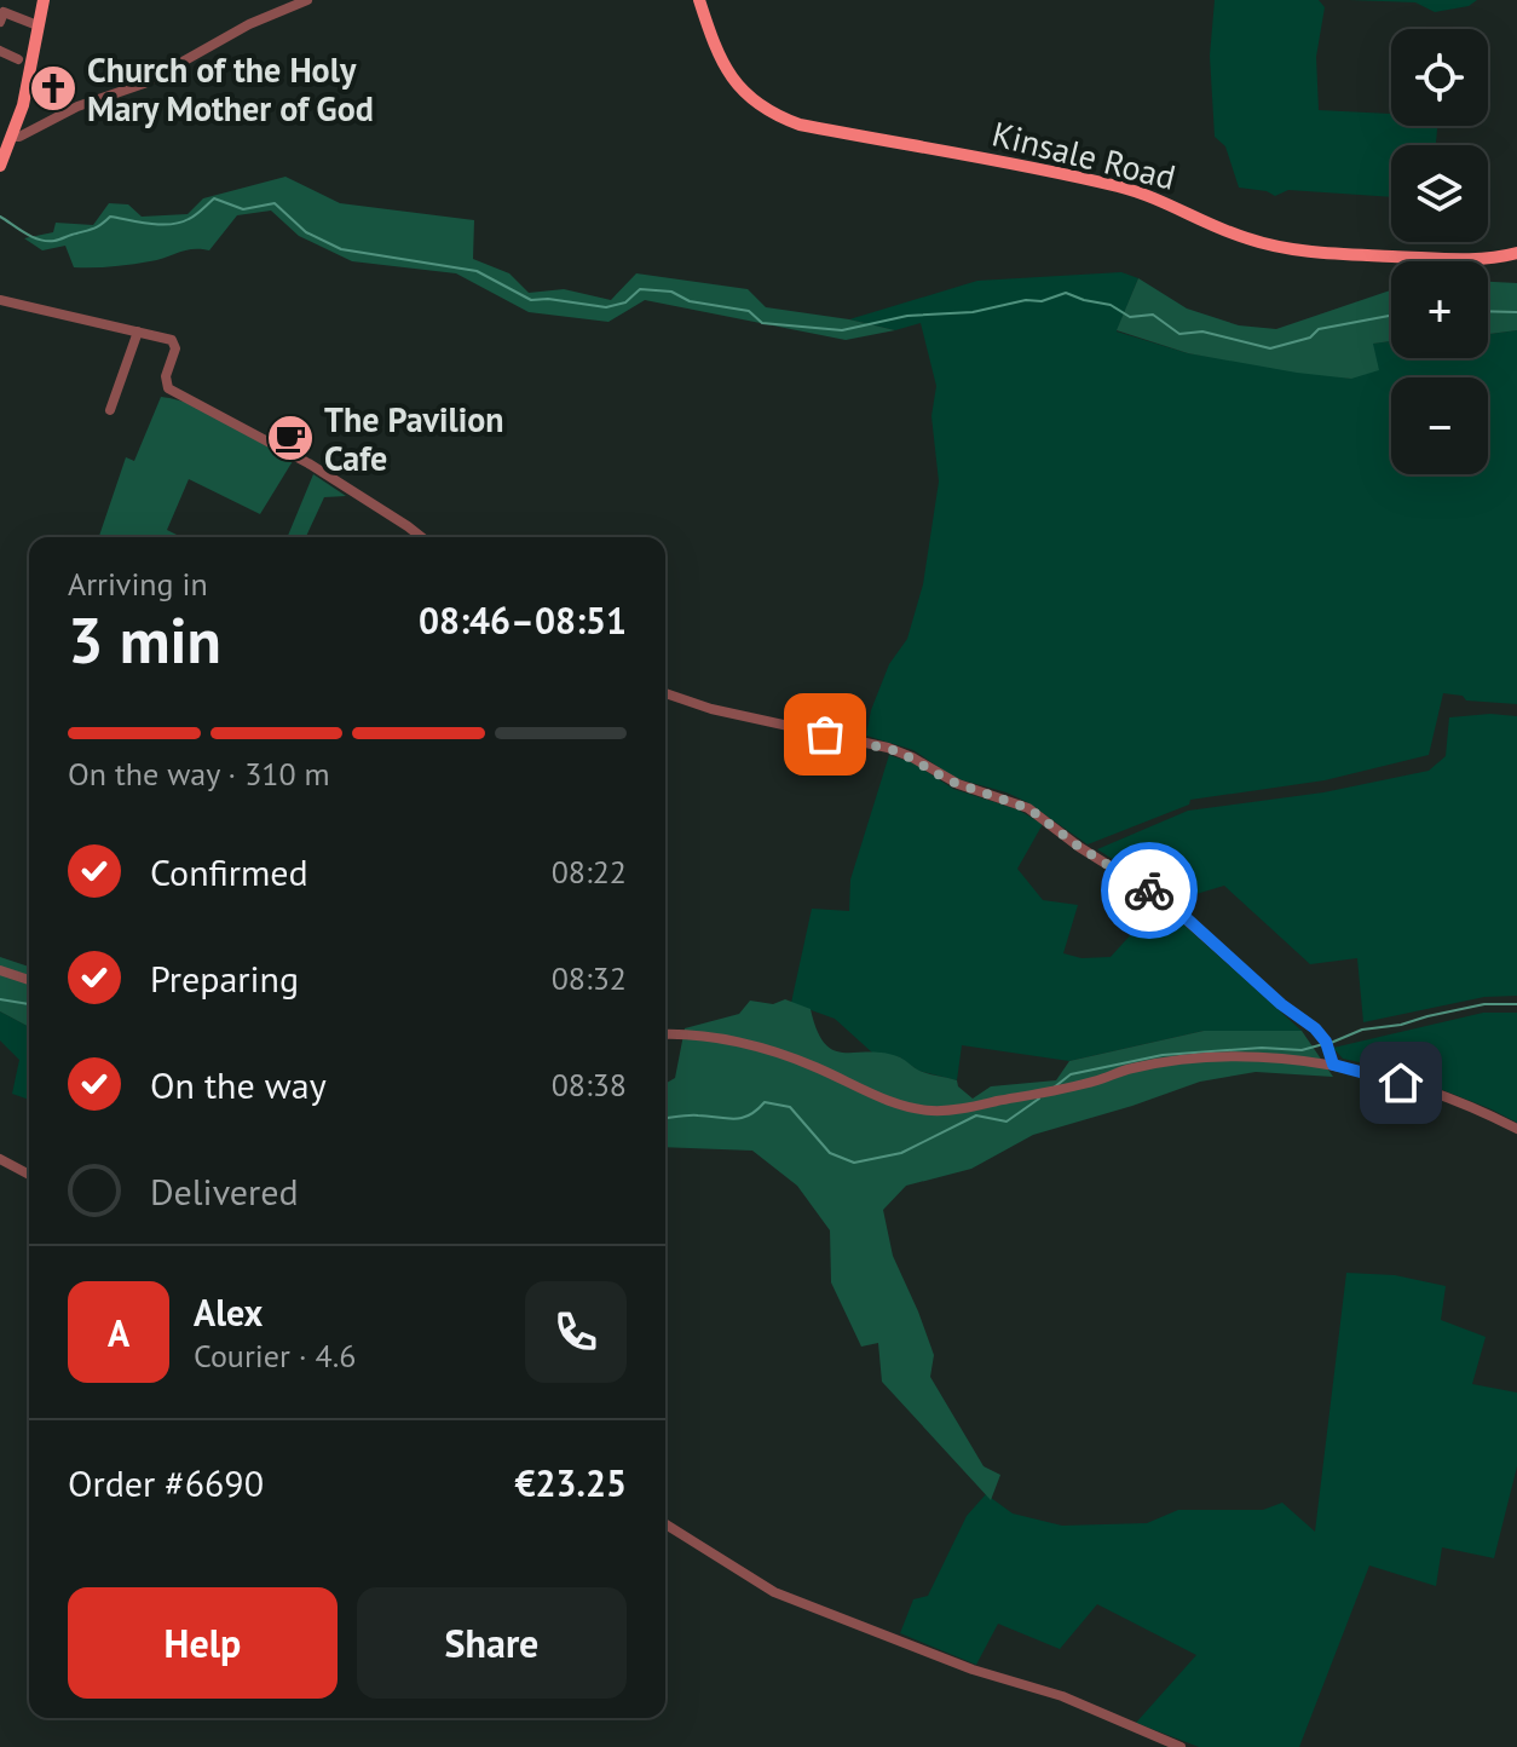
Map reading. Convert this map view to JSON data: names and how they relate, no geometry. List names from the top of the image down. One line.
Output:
{"streets":{"main road":["Kinsale Road"]},"places":{"church":["Church of the Holy Mary Mother of God"],"cafe":["The Pavilion Cafe"]},"page":{"map_buttons":["+","−"],"heading":["3 min","Arriving in","08:46–08:51"],"panel":["Alex","Courier · 4.6","Order #6690","€23.25"],"bar":"On the way · 310 m","list":[["Confirmed","08:22"],["Preparing","08:32"],["On the way","08:38"],"Delivered"],"round":"A","buttons":["Help","Share"]}}
